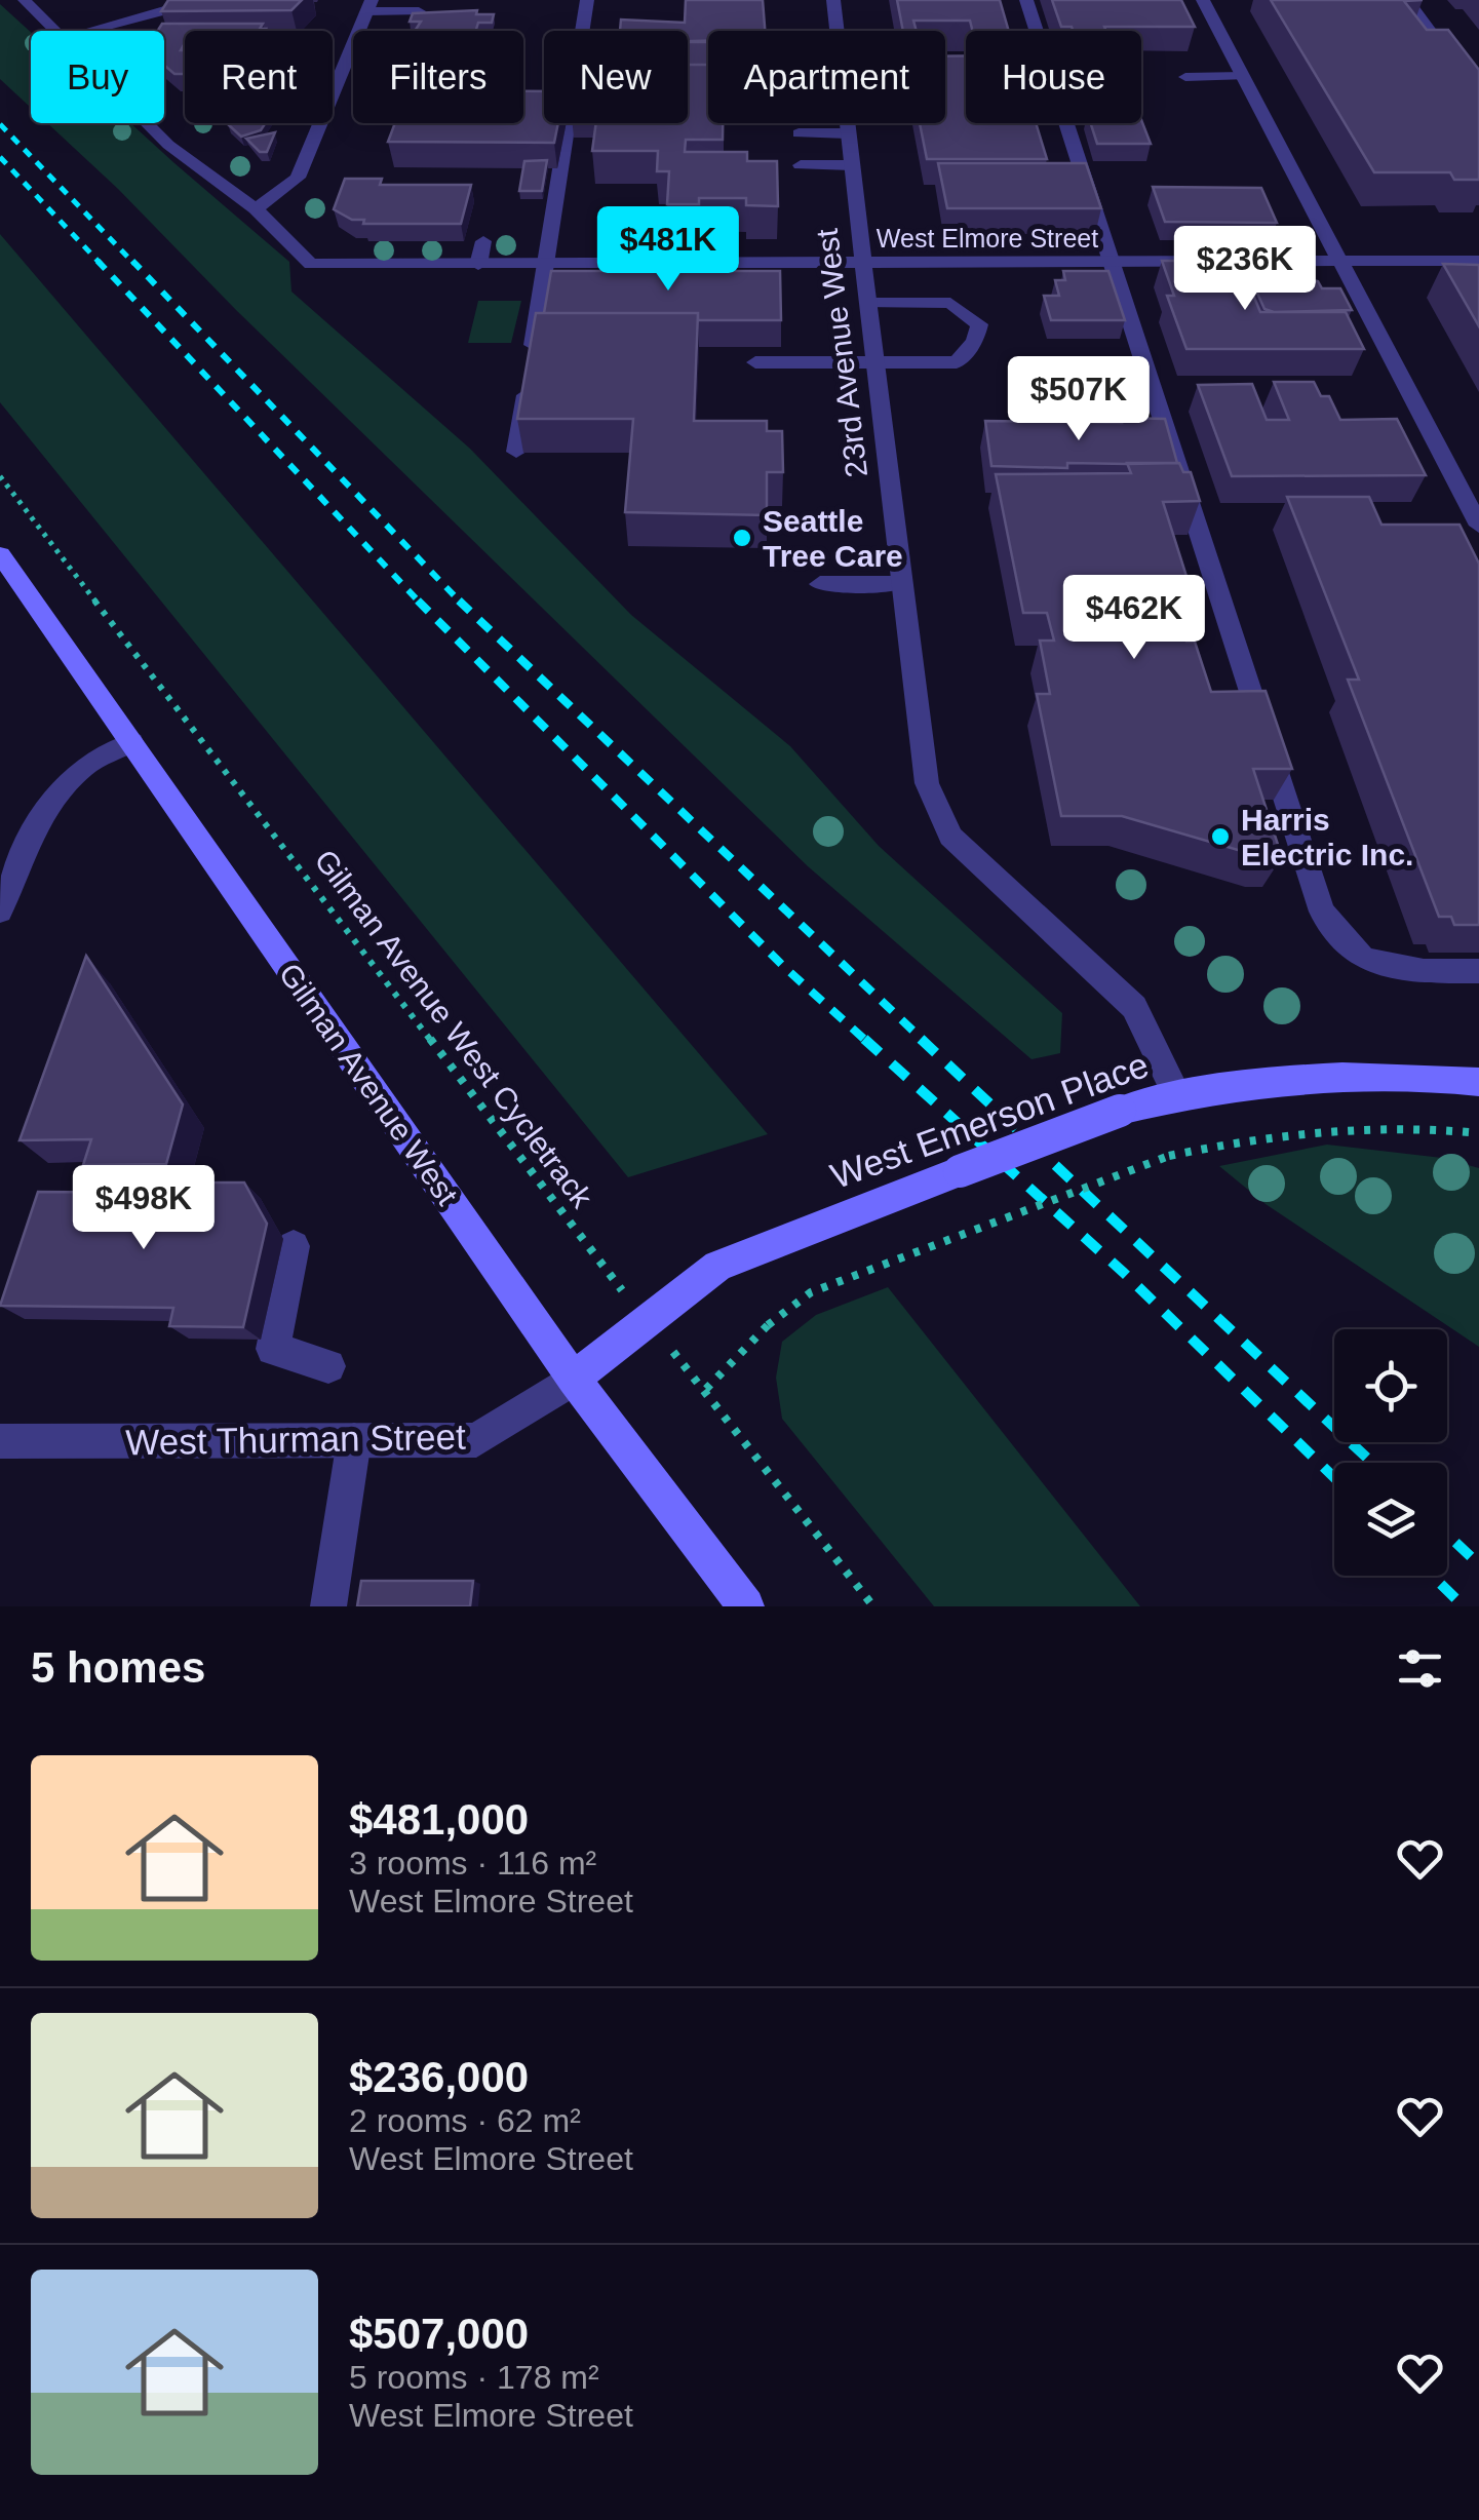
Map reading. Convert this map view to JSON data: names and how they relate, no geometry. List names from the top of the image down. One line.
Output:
{"streets":{"main road":["Gilman Avenue West","West Emerson Place"],"street":["West Elmore Street","23rd Avenue West","West Thurman Street"],"path":["Gilman Avenue West Cycletrack"]},"crossings":[["West Elmore Street","23rd Avenue West"],["23rd Avenue West","West Emerson Place"],["Gilman Avenue West Cycletrack","West Emerson Place"],["Gilman Avenue West","West Emerson Place"],["Gilman Avenue West","West Thurman Street"],["West Emerson Place","West Thurman Street"]],"places":["Seattle Tree Care","Harris Electric Inc."],"page":{"chip":["Buy","Rent","Filters","New","Apartment","House"],"price":["$481K","$236K","$507K","$462K","$498K"],"heading":"5 homes","list":[{"name":"$481,000","note":"3 rooms · 116 m² · West Elmore Street"},{"name":"$236,000","note":"2 rooms · 62 m² · West Elmore Street"},{"name":"$507,000","note":"5 rooms · 178 m² · West Elmore Street"}]}}
